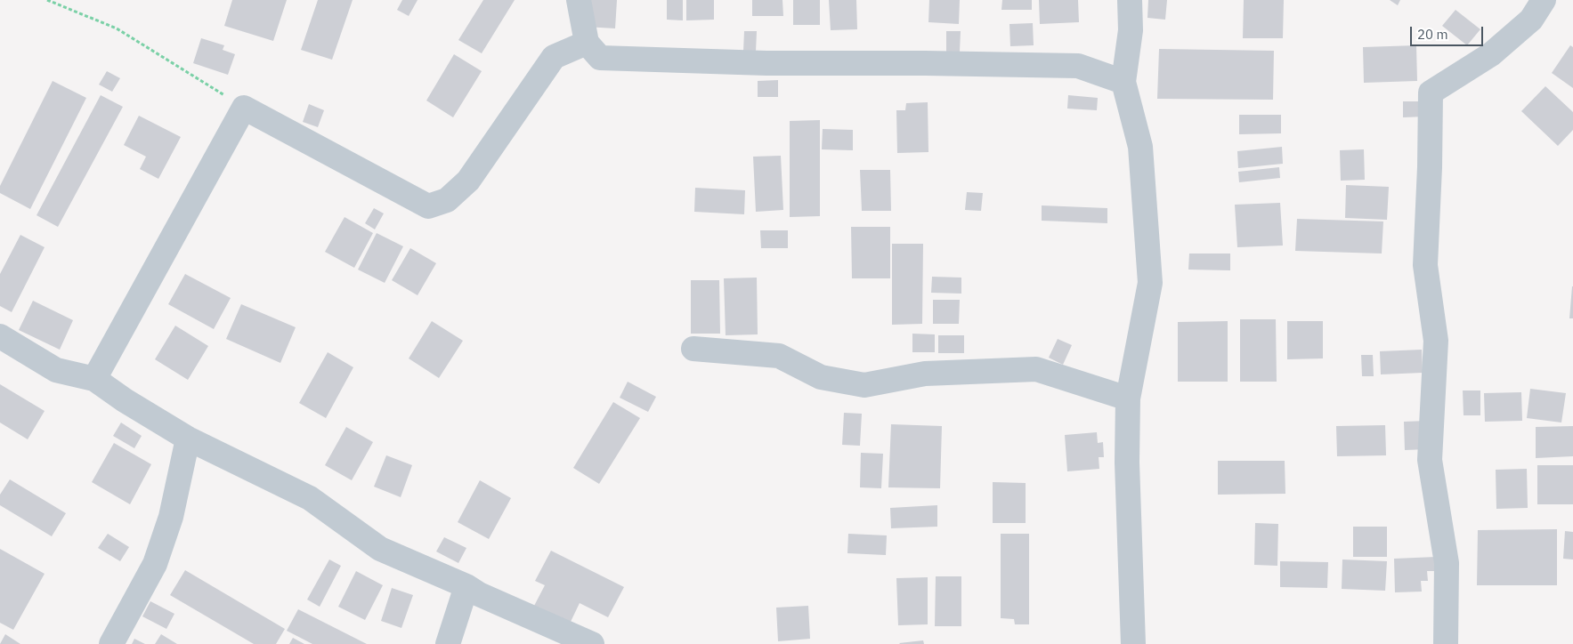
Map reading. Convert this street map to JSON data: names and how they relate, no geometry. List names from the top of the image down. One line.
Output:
{"scale_bar":"20 m"}
